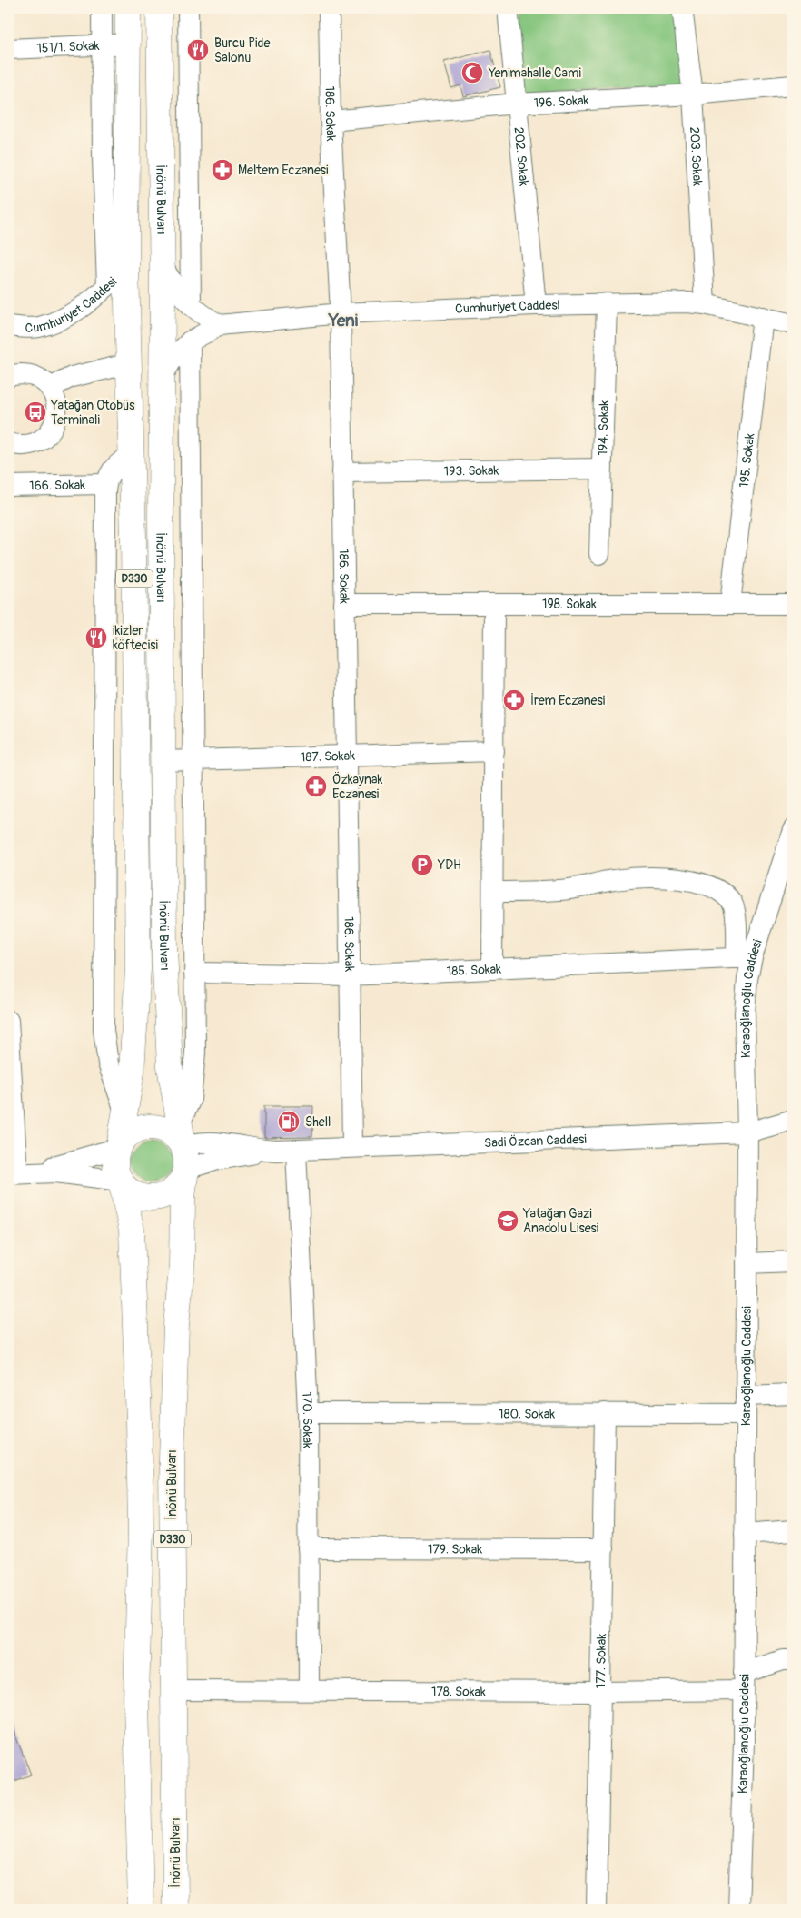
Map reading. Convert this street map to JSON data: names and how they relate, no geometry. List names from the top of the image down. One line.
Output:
{"streets":{"highway":["İnönü Bulvarı","D330"],"street":["151/1. Sokak","196. Sokak","186. Sokak","203. Sokak","202. Sokak","Cumhuriyet Caddesi","194. Sokak","195. Sokak","193. Sokak","166. Sokak","198. Sokak","187. Sokak","185. Sokak","Karaoğlanoğlu Caddesi","Sadi Özcan Caddesi","180. Sokak","170. Sokak","179. Sokak","177. Sokak","178. Sokak"]},"crossings":[["151/1. Sokak","İnönü Bulvarı"],["196. Sokak","186. Sokak"],["196. Sokak","203. Sokak"],["196. Sokak","202. Sokak"],["186. Sokak","Cumhuriyet Caddesi"],["186. Sokak","193. Sokak"],["186. Sokak","198. Sokak"],["186. Sokak","187. Sokak"],["186. Sokak","185. Sokak"],["186. Sokak","Sadi Özcan Caddesi"],["203. Sokak","Cumhuriyet Caddesi"],["202. Sokak","Cumhuriyet Caddesi"],["İnönü Bulvarı","Cumhuriyet Caddesi"],["İnönü Bulvarı","166. Sokak"],["İnönü Bulvarı","D330"],["İnönü Bulvarı","187. Sokak"],["İnönü Bulvarı","185. Sokak"],["İnönü Bulvarı","Sadi Özcan Caddesi"],["İnönü Bulvarı","178. Sokak"],["Cumhuriyet Caddesi","194. Sokak"],["Cumhuriyet Caddesi","195. Sokak"],["194. Sokak","193. Sokak"],["195. Sokak","198. Sokak"],["D330","Sadi Özcan Caddesi"],["185. Sokak","Karaoğlanoğlu Caddesi"],["Karaoğlanoğlu Caddesi","Sadi Özcan Caddesi"],["Karaoğlanoğlu Caddesi","180. Sokak"],["Karaoğlanoğlu Caddesi","178. Sokak"],["Sadi Özcan Caddesi","170. Sokak"],["180. Sokak","170. Sokak"],["180. Sokak","177. Sokak"],["170. Sokak","179. Sokak"],["170. Sokak","178. Sokak"],["179. Sokak","177. Sokak"],["177. Sokak","178. Sokak"]],"districts":["Yeni"],"places":{"restaurant":["Burcu Pide Salonu","ikizler köftecisi"],"mosque":["Yenimahalle Cami"],"pharmacy":["Meltem Eczanesi","İrem Eczanesi","Özkaynak Eczanesi"],"bus stop":["Yatağan Otobüs Terminali"],"parking":["YDH"],"fuel station":["Shell"],"school or university":["Yatağan Gazi Anadolu Lisesi"]}}
